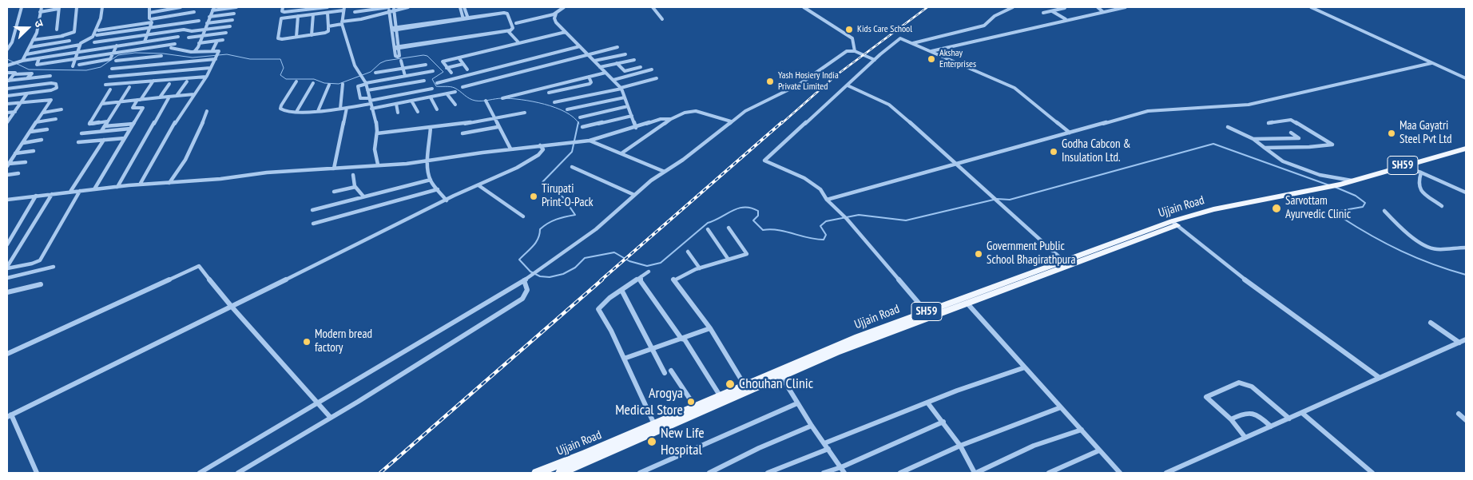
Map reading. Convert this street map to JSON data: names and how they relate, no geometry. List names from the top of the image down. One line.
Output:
{"streets":{"main road":["SH59","Ujjain Road"]},"places":["Kids Care School","Akshay Enterprises","Yash Hosiery India Private Limited","Maa Gayatri Steel Pvt Ltd","Godha Cabcon & Insulation Ltd.","Tirupati Print-O-Pack","Sarvottam Ayurvedic Clinic","Government Public School Bhagirathpura","Modern bread factory","Chouhan Clinic","Arogya Medical Store","New Life Hospital"],"north":"right"}
